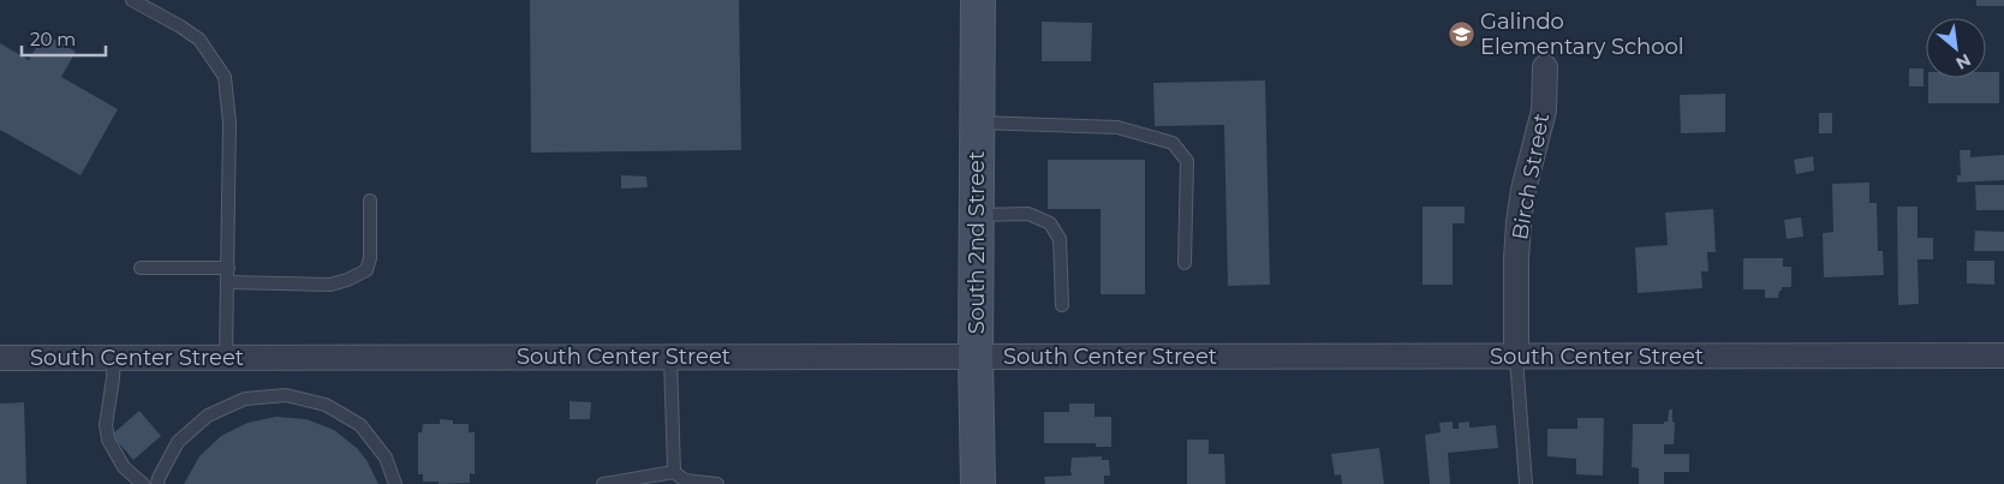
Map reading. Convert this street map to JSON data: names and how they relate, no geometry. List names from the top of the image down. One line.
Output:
{"streets":{"street":["Birch Street","South 2nd Street","South Center Street"]},"crossings":[["Birch Street","South Center Street"],["South 2nd Street","South Center Street"]],"places":{"school or university":["Galindo Elementary School"]},"scale_bar":"20 m","north":"bottom right"}
